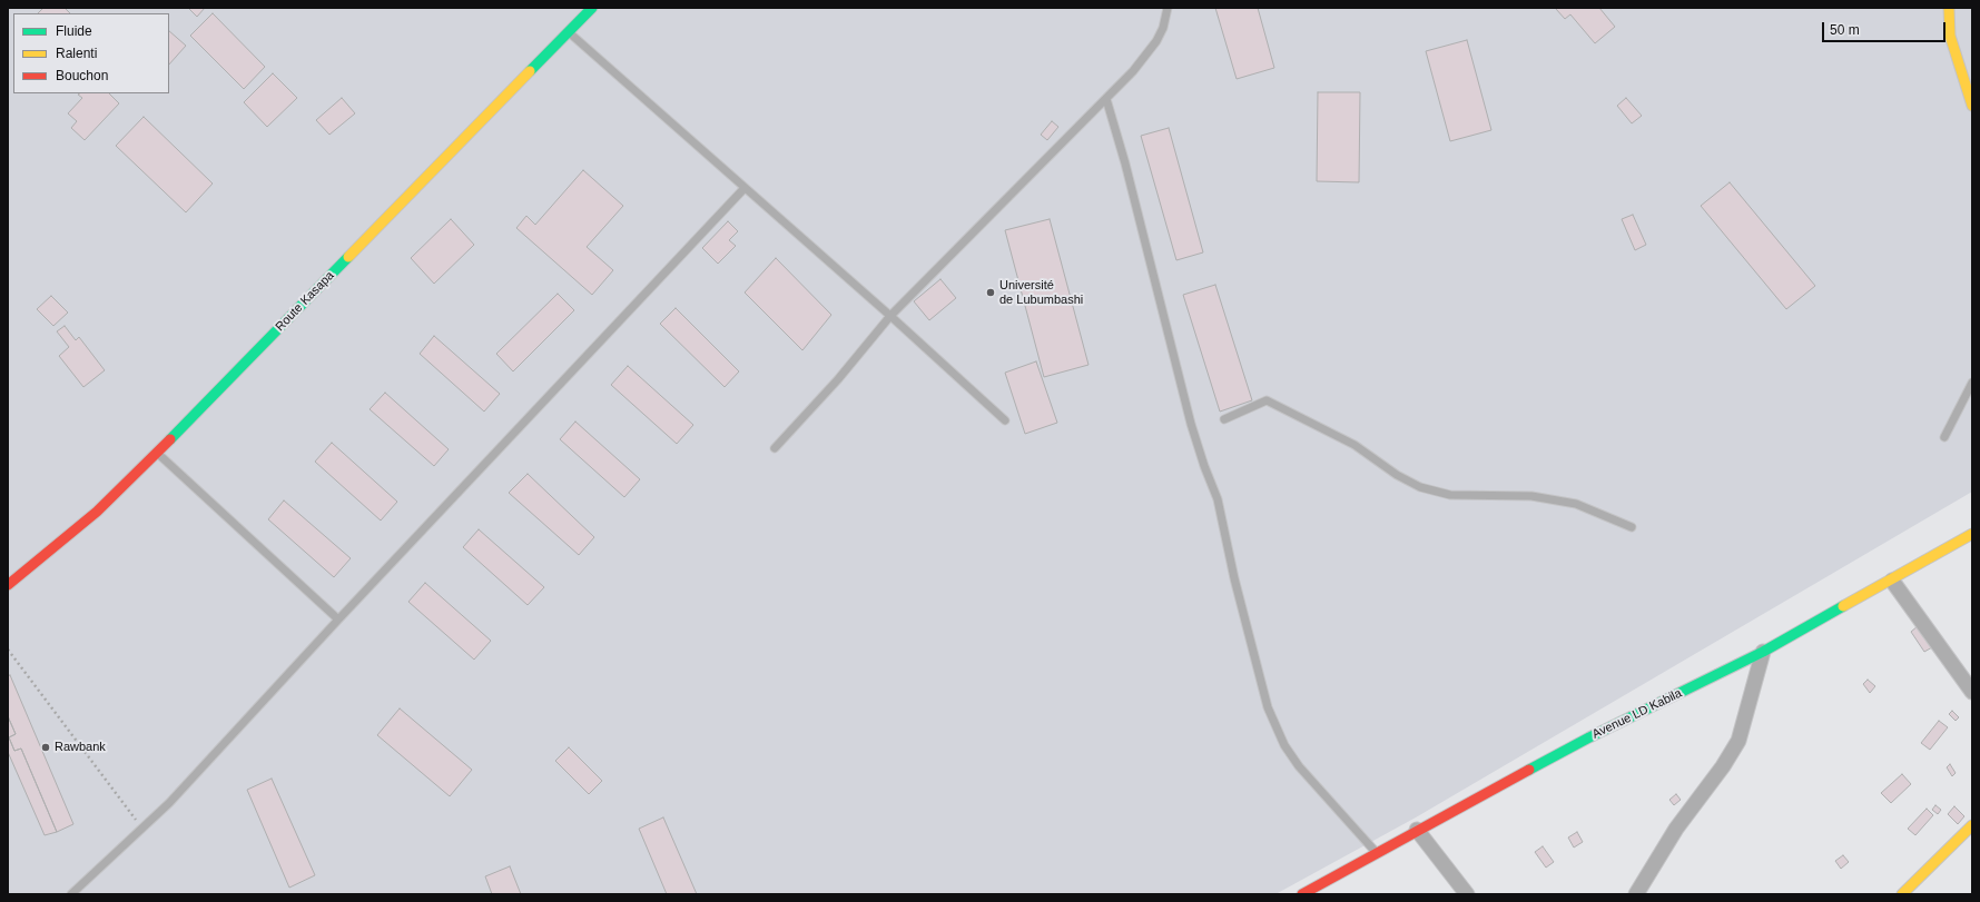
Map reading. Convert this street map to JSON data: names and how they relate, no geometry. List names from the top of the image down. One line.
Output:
{"streets":{"street":["Route Kasapa","Avenue LD Kabila"]},"places":["Université de Lubumbashi","Rawbank"],"legend":["Fluide","Ralenti","Bouchon"],"scale_bar":"50 m"}
